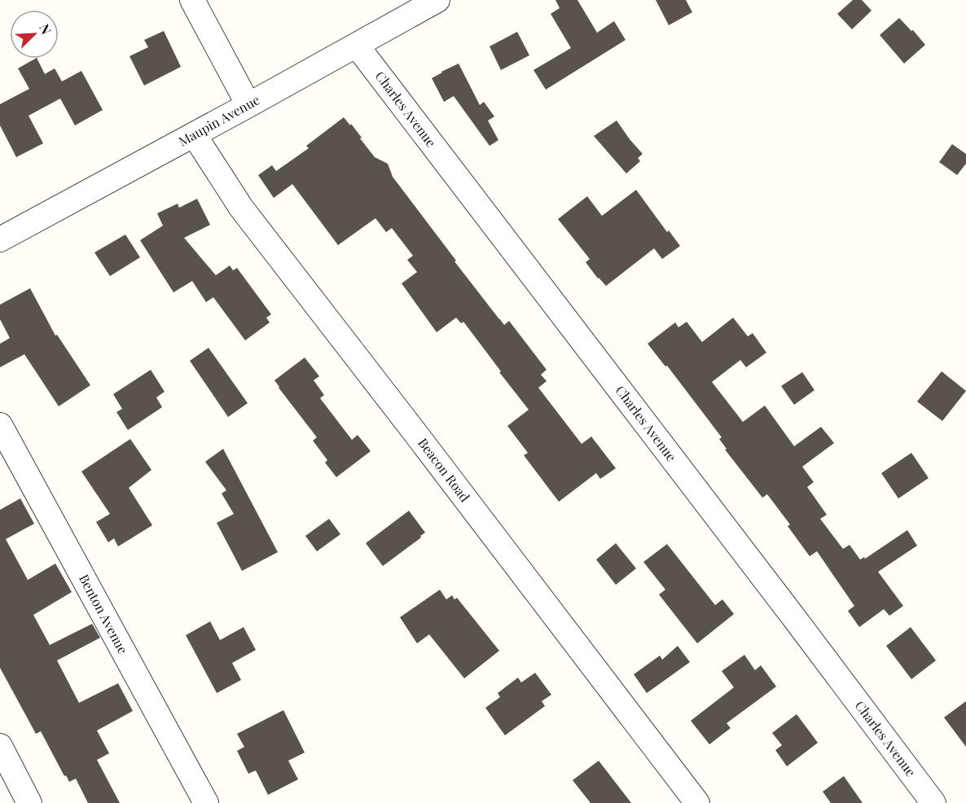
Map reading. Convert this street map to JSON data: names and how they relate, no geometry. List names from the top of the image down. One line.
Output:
{"streets":{"street":["Charles Avenue","Maupin Avenue","Beacon Road","Benton Avenue"]},"crossings":[["Charles Avenue","Maupin Avenue"],["Maupin Avenue","Beacon Road"]],"north":"top right"}
